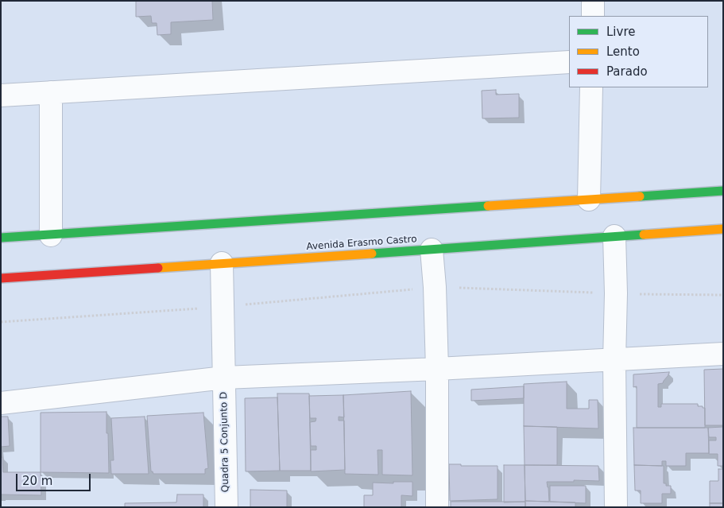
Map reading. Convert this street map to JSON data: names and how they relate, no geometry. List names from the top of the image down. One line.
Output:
{"streets":{"main road":["Avenida Erasmo Castro"],"street":["Quadra 5 Conjunto D"]},"crossings":[["Avenida Erasmo Castro","Quadra 5 Conjunto D"]],"legend":["Livre","Lento","Parado"],"scale_bar":"20 m"}
